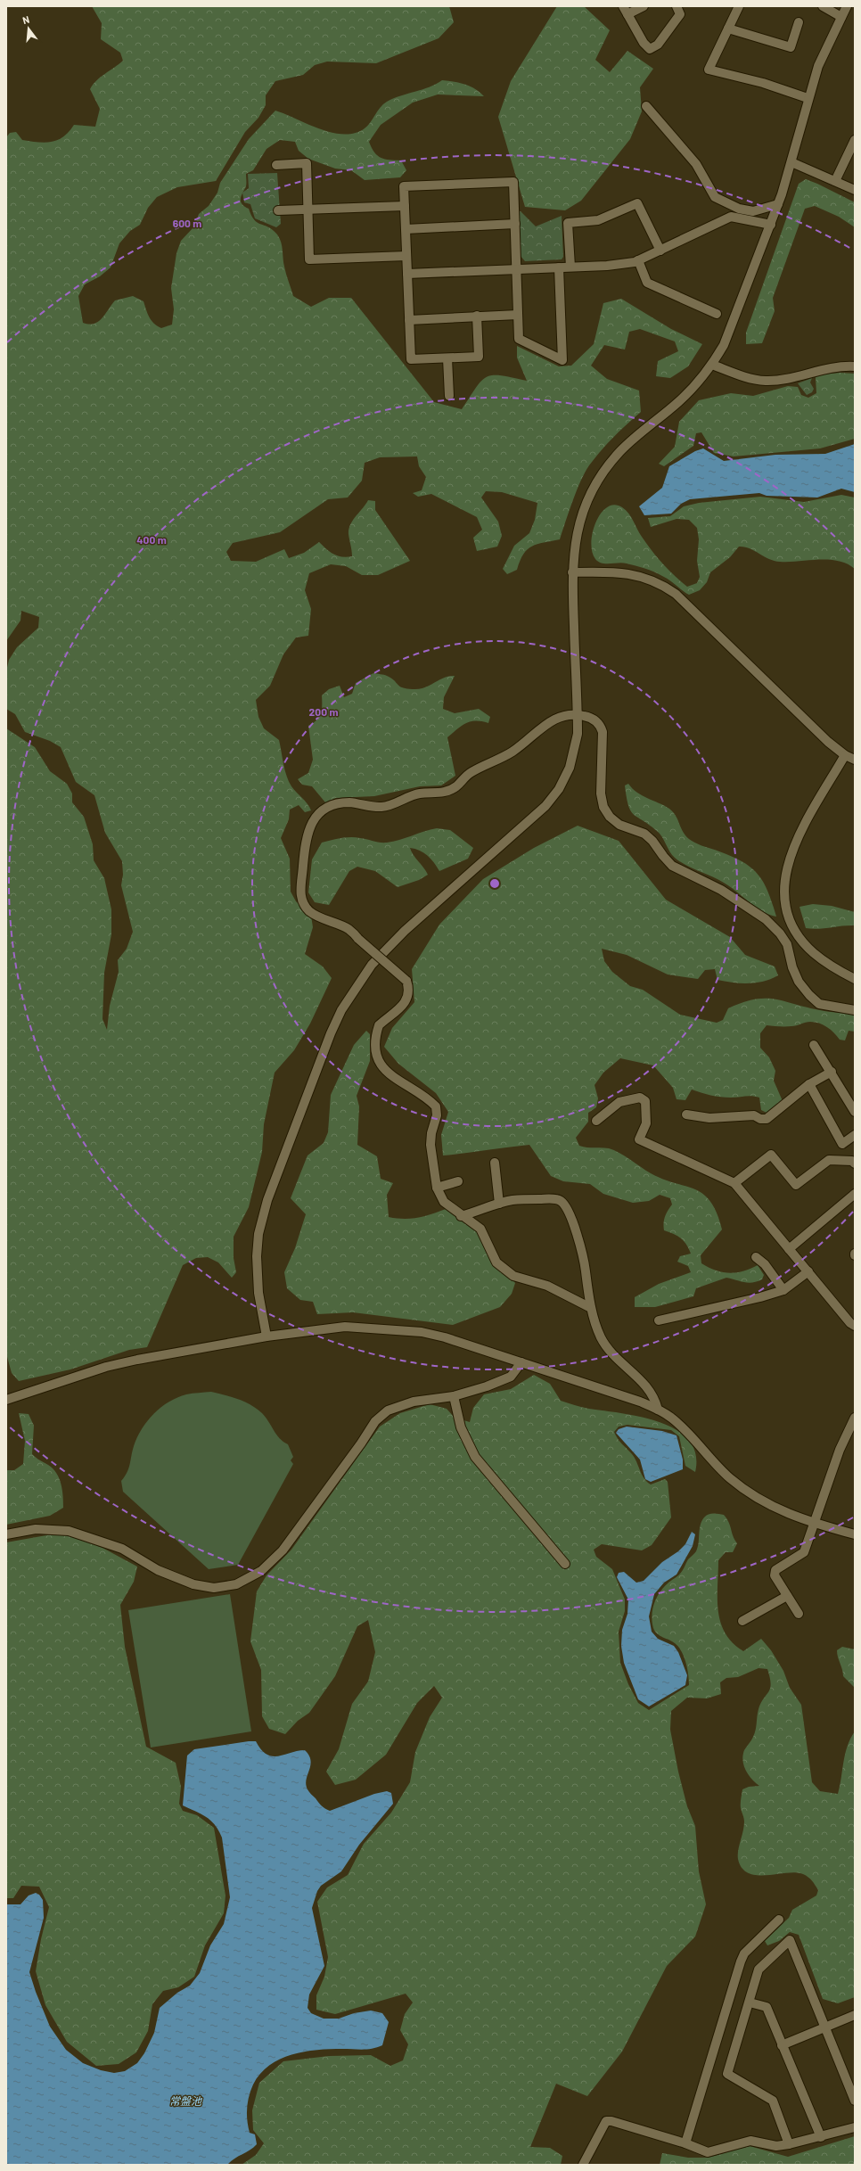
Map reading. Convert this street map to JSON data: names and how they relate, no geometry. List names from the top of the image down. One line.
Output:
{"water":["常盤池"],"north":"top","rings":["600 m","400 m","200 m"]}
